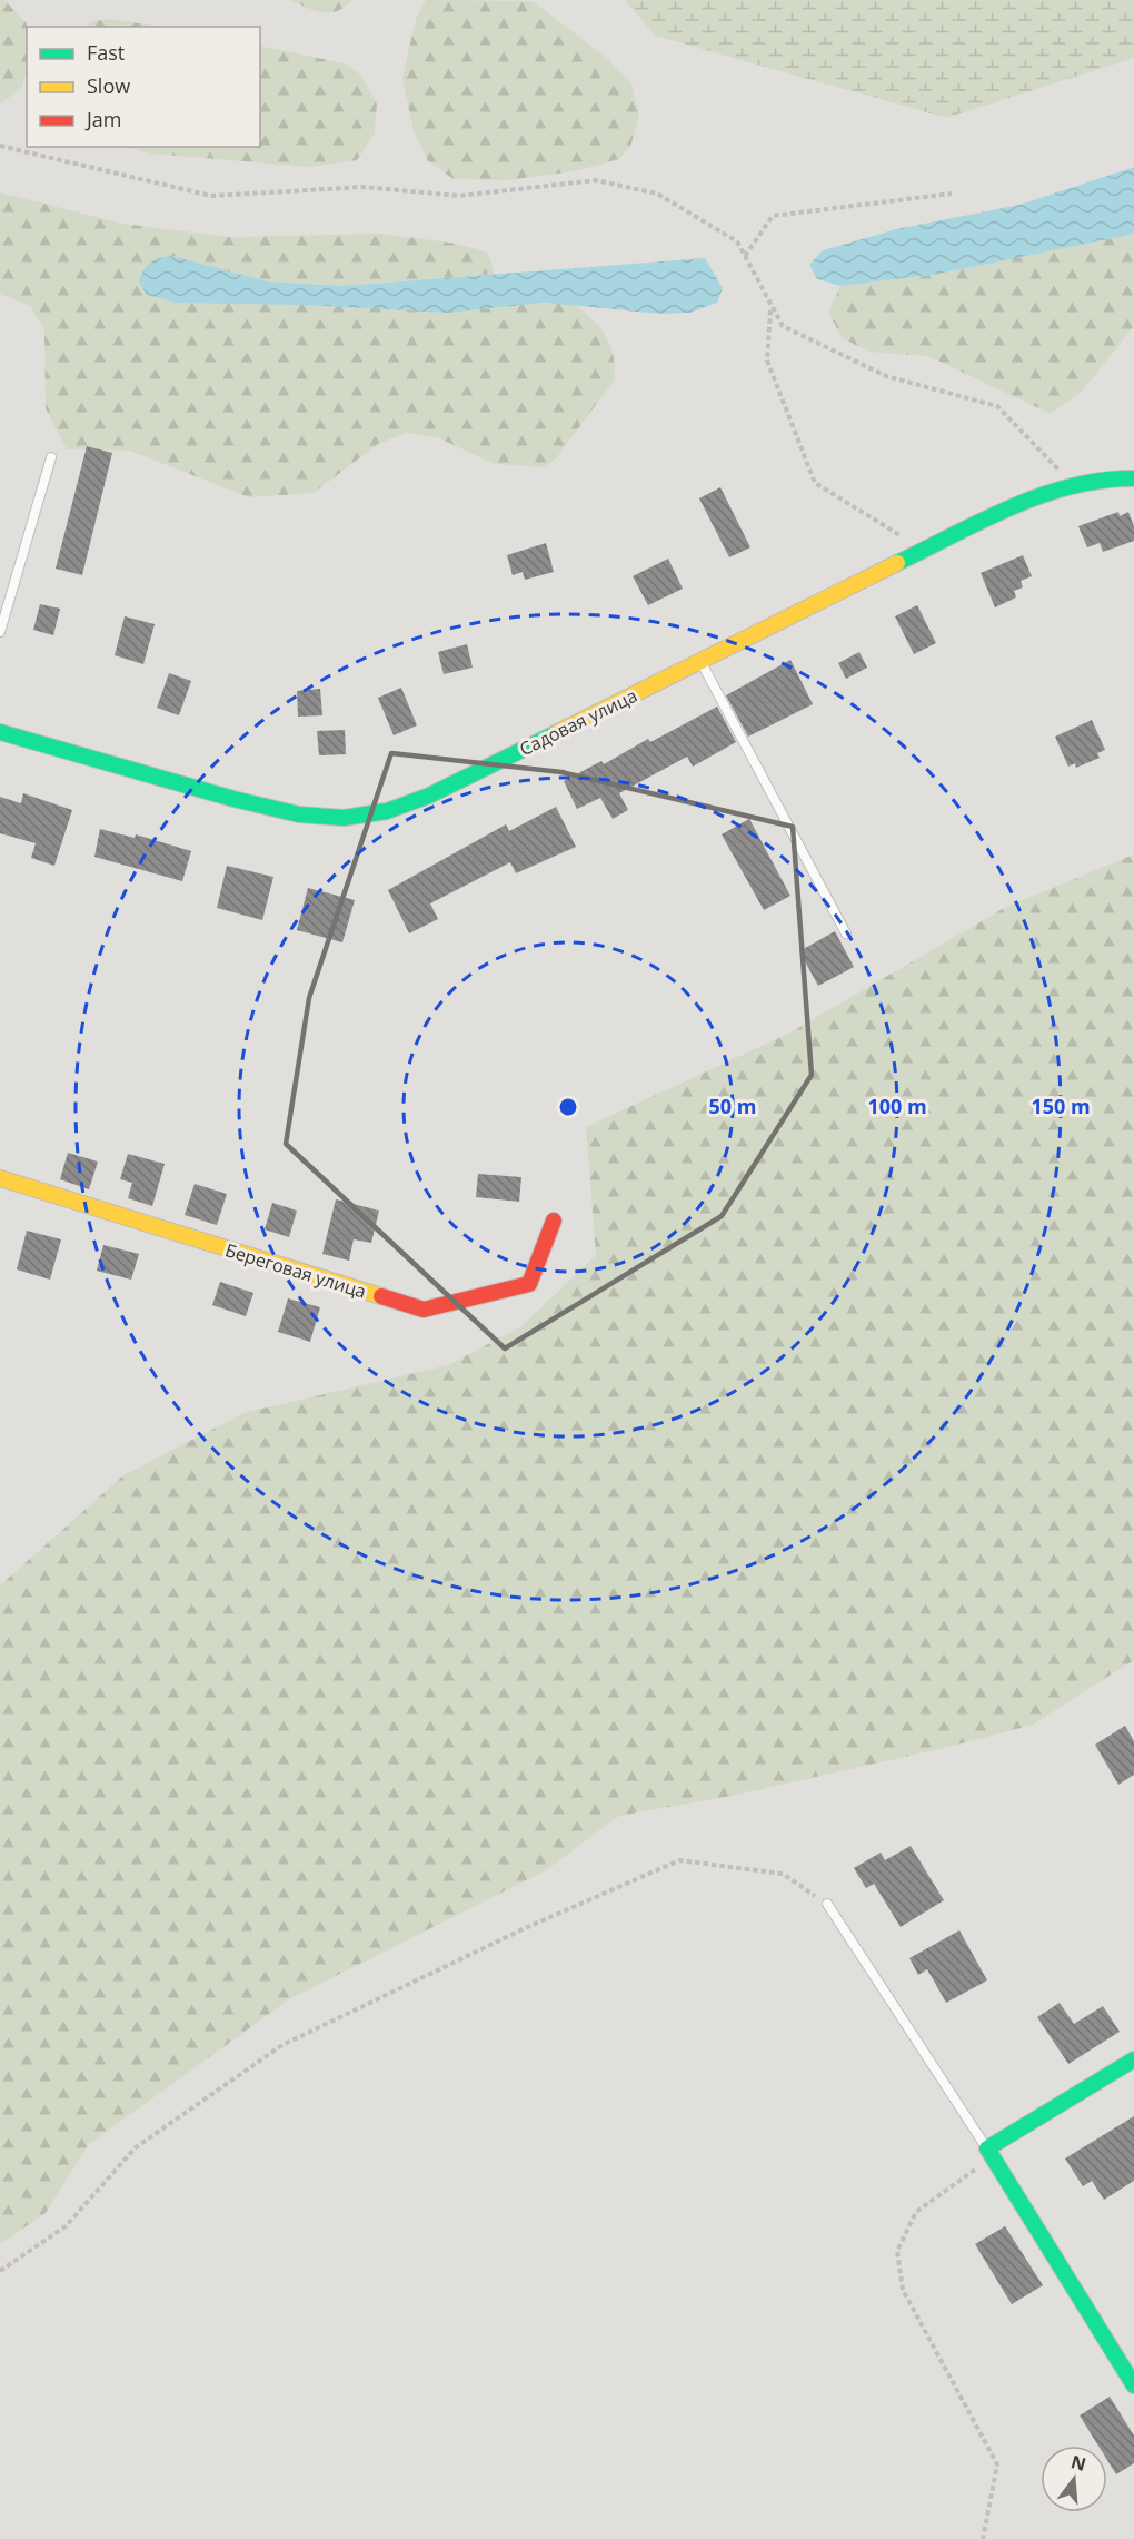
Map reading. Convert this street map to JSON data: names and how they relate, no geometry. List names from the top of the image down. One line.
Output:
{"streets":{"street":["Садовая улица","Береговая улица"]},"legend":["Fast","Slow","Jam"],"north":"top","rings":["50 m","100 m","150 m"]}
